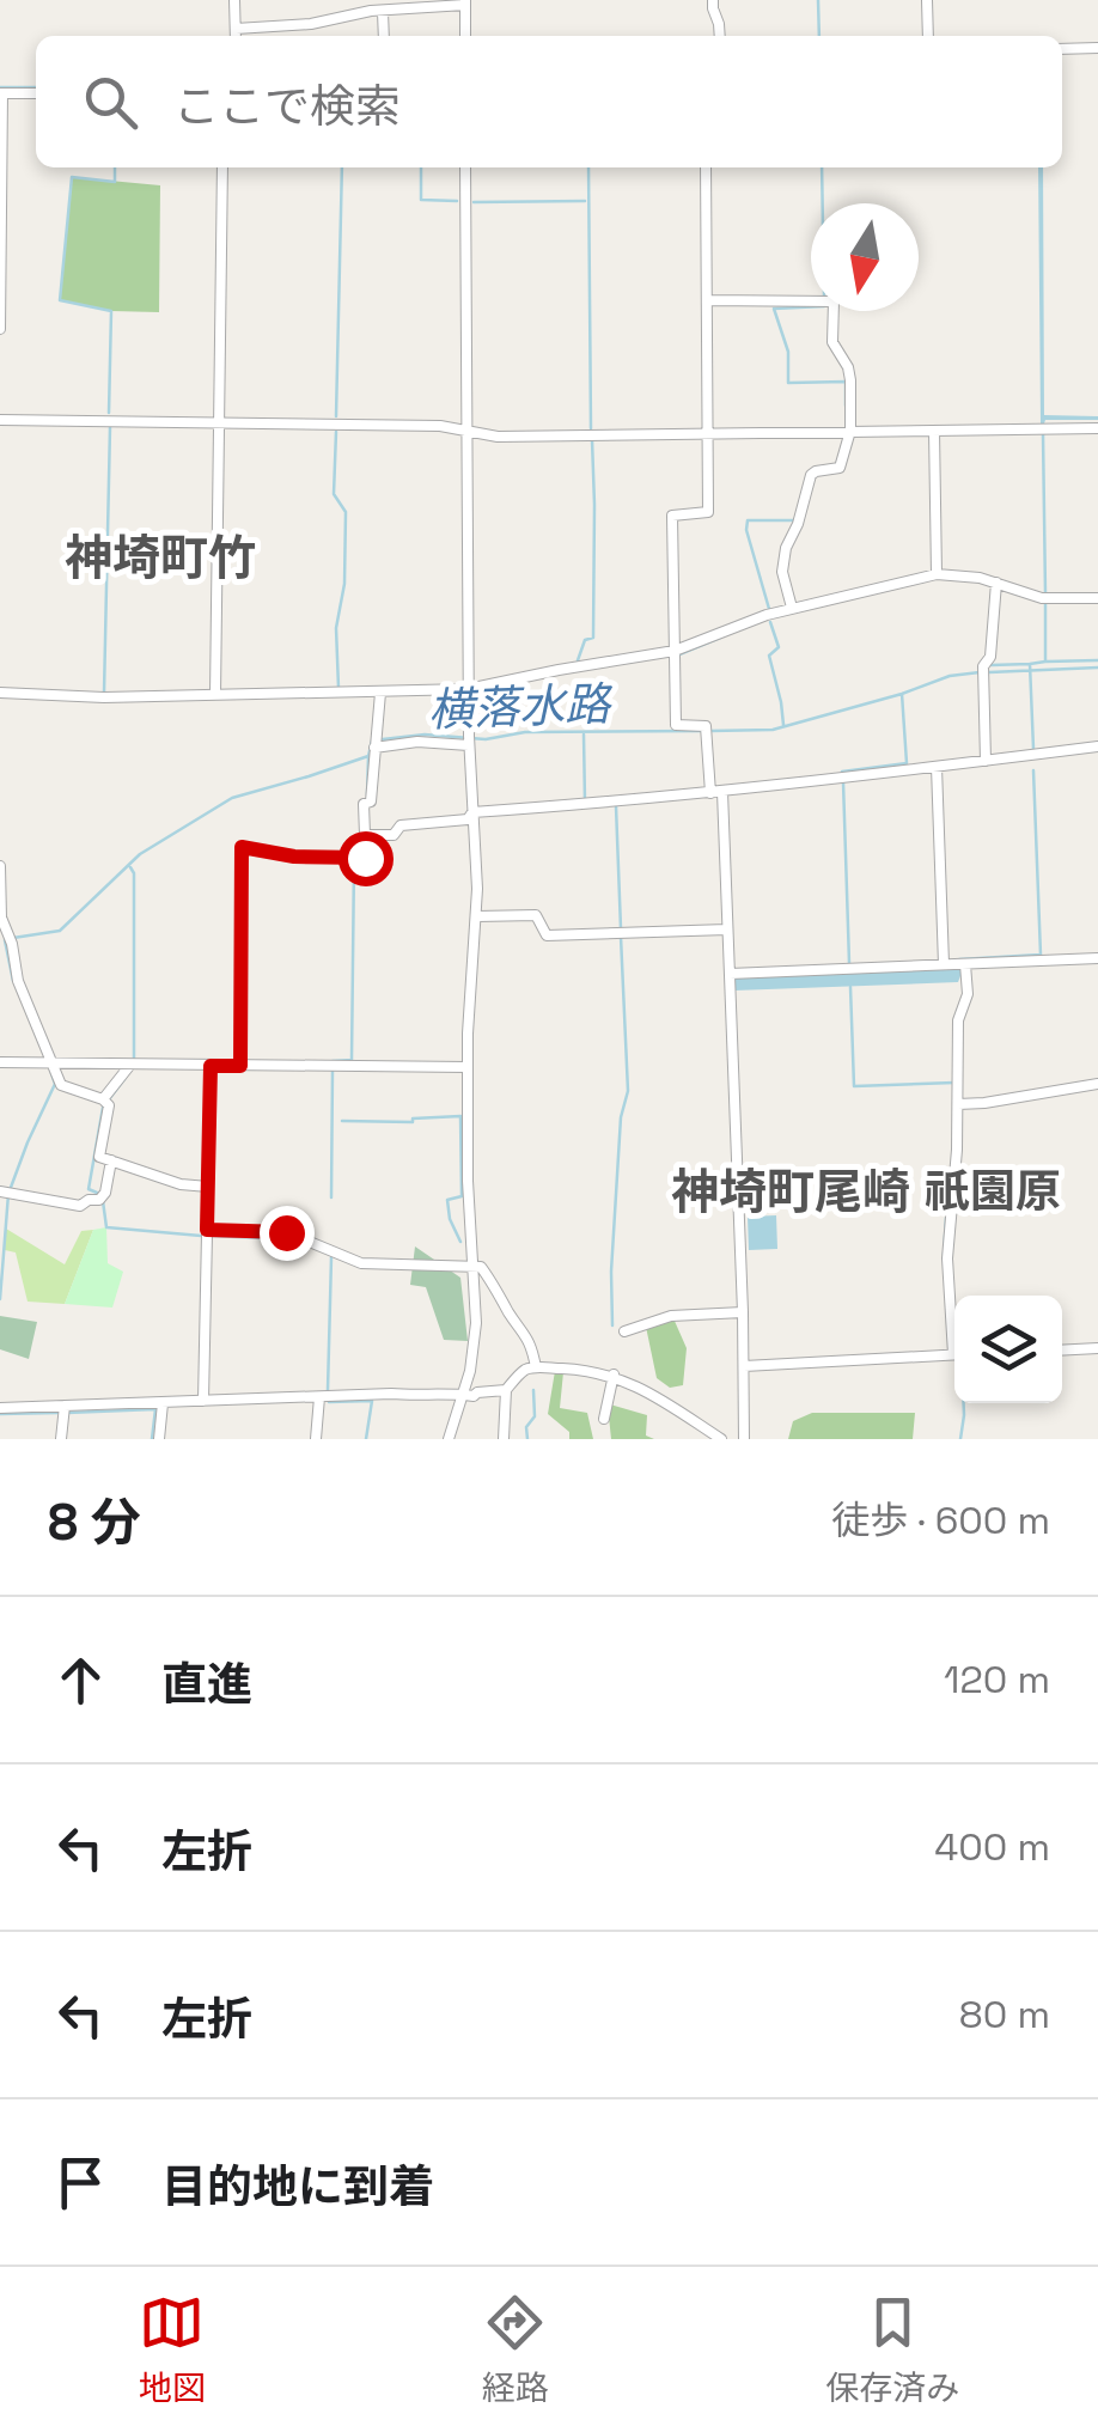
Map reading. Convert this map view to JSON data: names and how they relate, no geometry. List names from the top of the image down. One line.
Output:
{"districts":["神埼町竹","神埼町尾崎","祇園原"],"water":["横落水路"],"north":"bottom","page":{"search":"ここで検索","heading":["8 分","徒歩 · 600 m"],"list":[["直進","120 m"],["左折","400 m"],["左折","80 m"],"目的地に到着"],"nav":["地図","経路","保存済み"]}}
